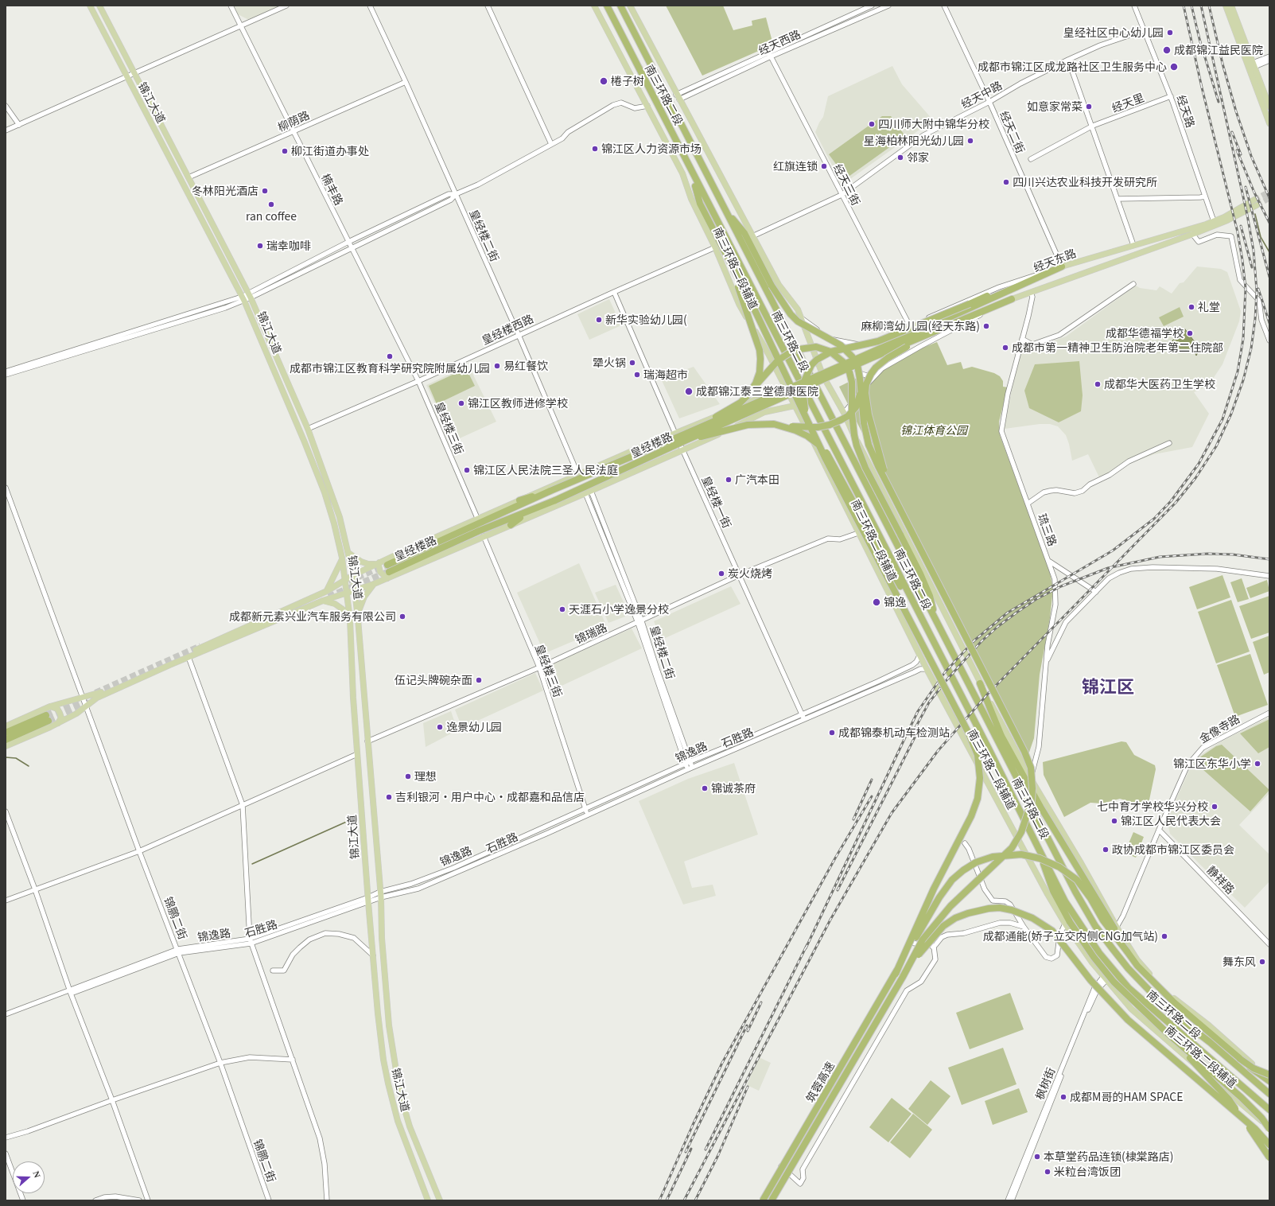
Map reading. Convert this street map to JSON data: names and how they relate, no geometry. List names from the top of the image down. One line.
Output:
{"streets":{"highway":["南三环路二段","经天东路","皇经楼路","筑蓉高速"],"main road":["锦江大道","南三环路二段辅道"],"street":["经天西路","经天中路","经天里","经天路","柳荫路","经天二街","经天三街","楠丰路","皇经楼二街","皇经楼西路","皇经楼三街","皇经楼一街","琉三路","锦瑞路","金像寺路","石胜路","锦逸路","静祥路","锦鹏二街","枫树街"]},"crossings":[["经天西路","经天三街"],["经天中路","经天路"],["经天中路","经天二街"],["经天中路","经天三街"],["锦江大道","柳荫路"],["锦江大道","皇经楼西路"],["锦江大道","锦瑞路"],["锦江大道","石胜路"],["锦江大道","锦逸路"],["经天里","经天路"],["经天路","经天东路"],["柳荫路","楠丰路"],["柳荫路","皇经楼二街"],["经天二街","经天东路"],["楠丰路","皇经楼西路"],["楠丰路","皇经楼三街"],["皇经楼二街","皇经楼西路"],["皇经楼二街","锦瑞路"],["皇经楼二街","石胜路"],["皇经楼二街","锦逸路"],["经天东路","皇经楼路"],["经天东路","琉三路"],["南三环路二段辅道","皇经楼西路"],["南三环路二段辅道","锦瑞路"],["南三环路二段辅道","石胜路"],["南三环路二段辅道","锦逸路"],["南三环路二段辅道","枫树街"],["皇经楼西路","皇经楼三街"],["皇经楼西路","皇经楼一街"],["皇经楼三街","锦瑞路"],["皇经楼三街","石胜路"],["皇经楼三街","锦逸路"],["皇经楼一街","锦瑞路"],["皇经楼一街","石胜路"],["皇经楼一街","锦逸路"],["金像寺路","静祥路"],["石胜路","锦逸路"],["石胜路","锦鹏二街"]],"districts":["锦江区"],"parks":["锦江体育公园"],"places":["皇经社区中心幼儿园","成都锦江益民医院","成都市锦江区成龙路社区卫生服务中心","棬子树","如意家常菜","四川师大附中锦华分校","星海柏林阳光幼儿园","锦江区人力资源市场","柳江街道办事处","邻家","红旗连锁","四川兴达农业科技开发研究所","冬林阳光酒店","ran coffee","瑞幸咖啡","礼堂","新华实验幼儿园(","麻柳湾幼儿园(经天东路)","成都华德福学校","成都市第一精神卫生防治院老年第二住院部","成都市锦江区教育科学研究院附属幼儿园","犟火锅","易红餐饮","瑞海超市","成都华大医药卫生学校","成都锦江泰三堂德康医院","锦江区教师进修学校","锦江区人民法院三圣人民法庭","广汽本田","炭火烧烤","锦逸","天涯石小学逸景分校","成都新元素兴业汽车服务有限公司","伍记头牌碗杂面","逸景幼儿园","成都锦泰机动车检测站","锦江区东华小学","理想","锦诚茶府","吉利银河·用户中心·成都嘉和品信店","七中育才学校华兴分校","锦江区人民代表大会","政协成都市锦江区委员会","成都通能(娇子立交内侧CNG加气站)","舞东风","成都M哥的HAM SPACE","本草堂药品连锁(棣棠路店)","米粒台湾饭团"],"north":"right"}
